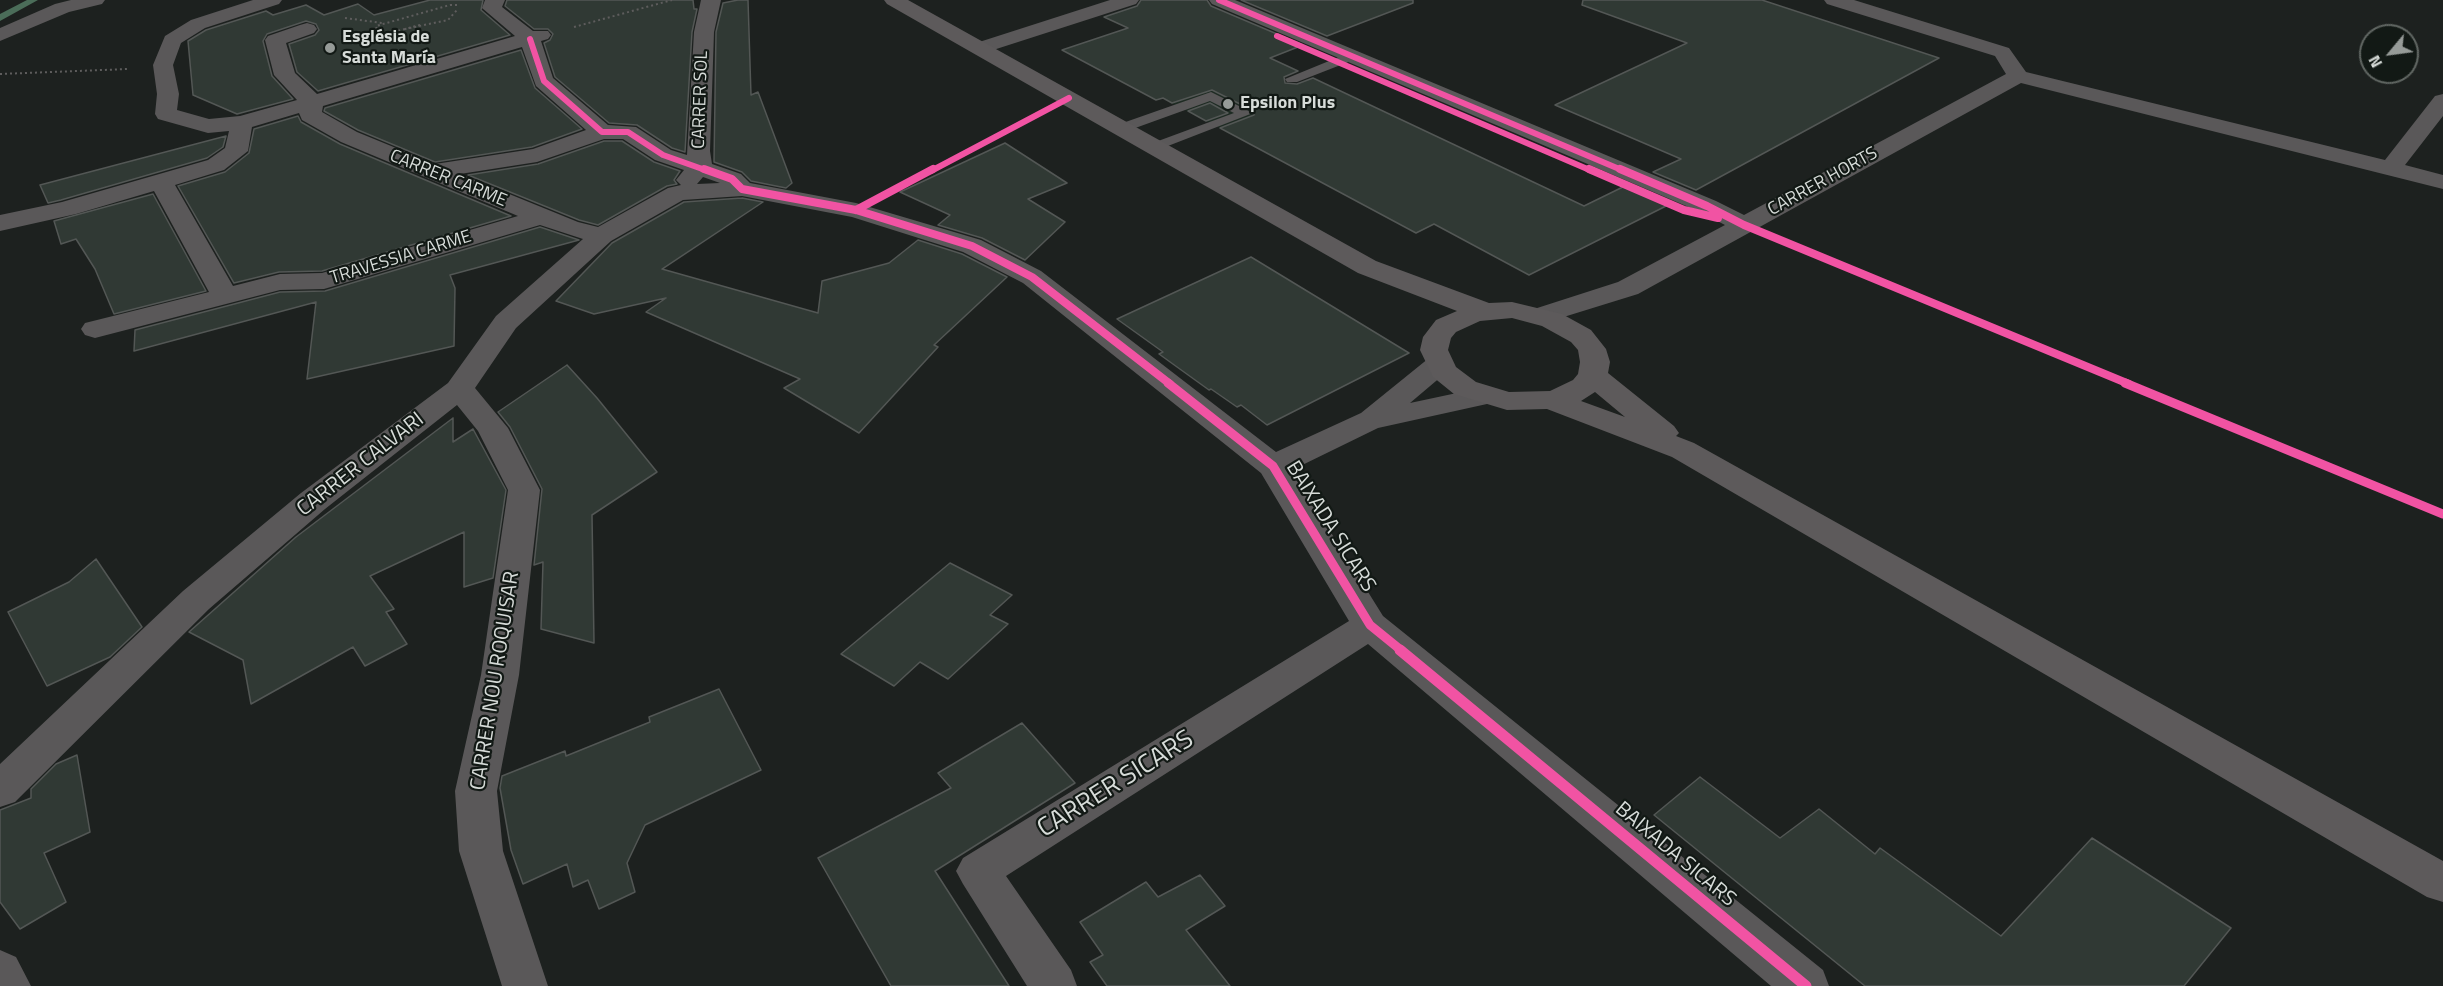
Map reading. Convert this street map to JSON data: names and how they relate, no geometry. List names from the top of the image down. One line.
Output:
{"streets":{"street":["CARRER SOL","CARRER CARME","CARRER HORTS","TRAVESSIA CARME","CARRER CALVARI","BAIXADA SICARS","CARRER NOU ROQUISAR","CARRER SICARS"]},"crossings":[["CARRER SOL","CARRER CALVARI"],["CARRER SOL","BAIXADA SICARS"],["CARRER CARME","TRAVESSIA CARME"],["CARRER CARME","CARRER CALVARI"],["CARRER CALVARI","BAIXADA SICARS"],["CARRER CALVARI","CARRER NOU ROQUISAR"],["BAIXADA SICARS","CARRER SICARS"]],"places":["Església de Santa María","Epsilon Plus"],"north":"bottom left"}
